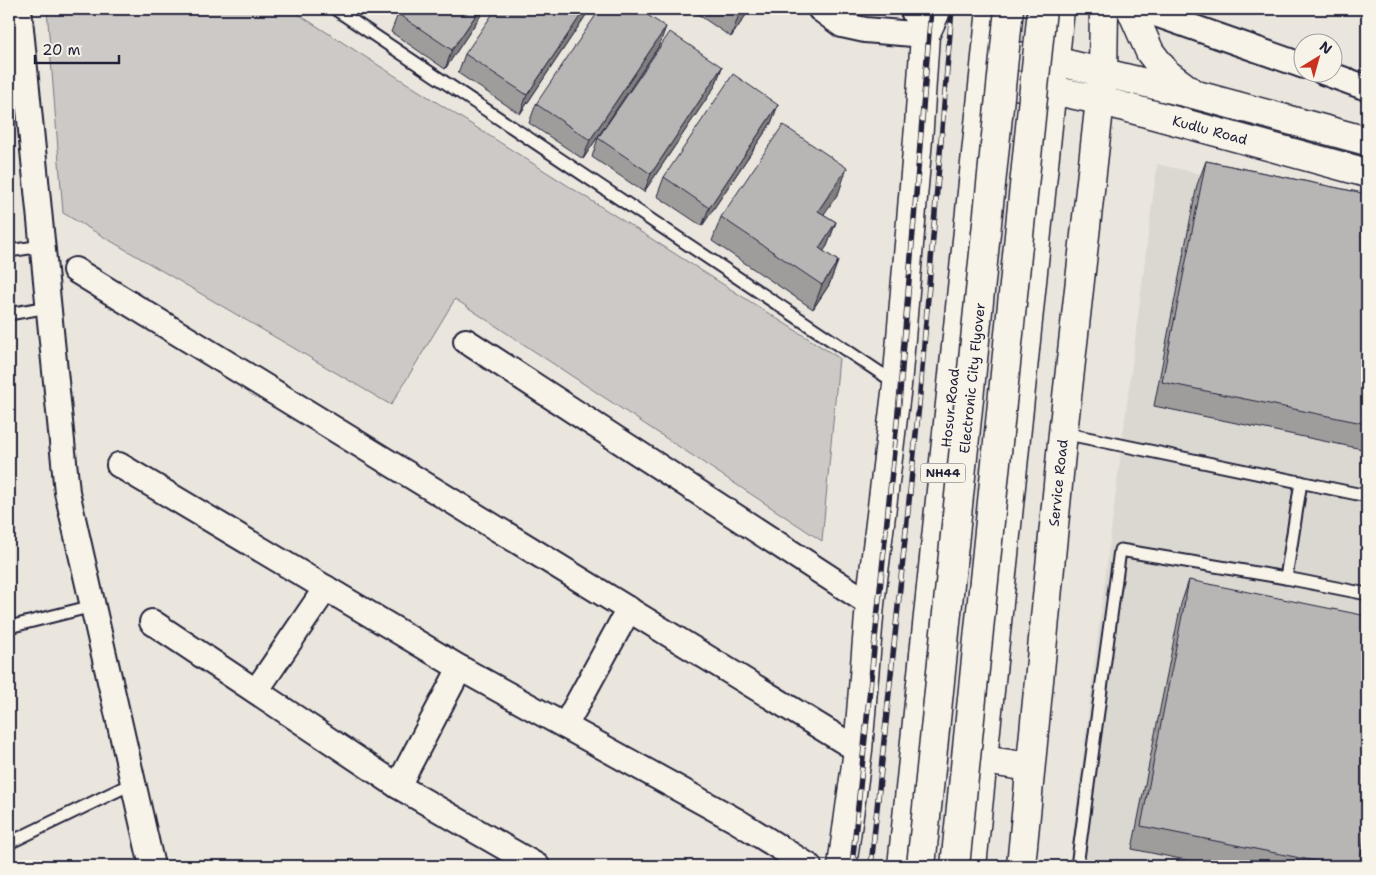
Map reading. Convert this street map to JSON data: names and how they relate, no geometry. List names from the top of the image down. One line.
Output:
{"streets":{"main road":["Kudlu Road","Electronic City Flyover","Hosur Road","NH44","Service Road"]},"crossings":[["Kudlu Road","Hosur Road"],["Kudlu Road","Service Road"]],"scale_bar":"20 m","north":"top right"}
